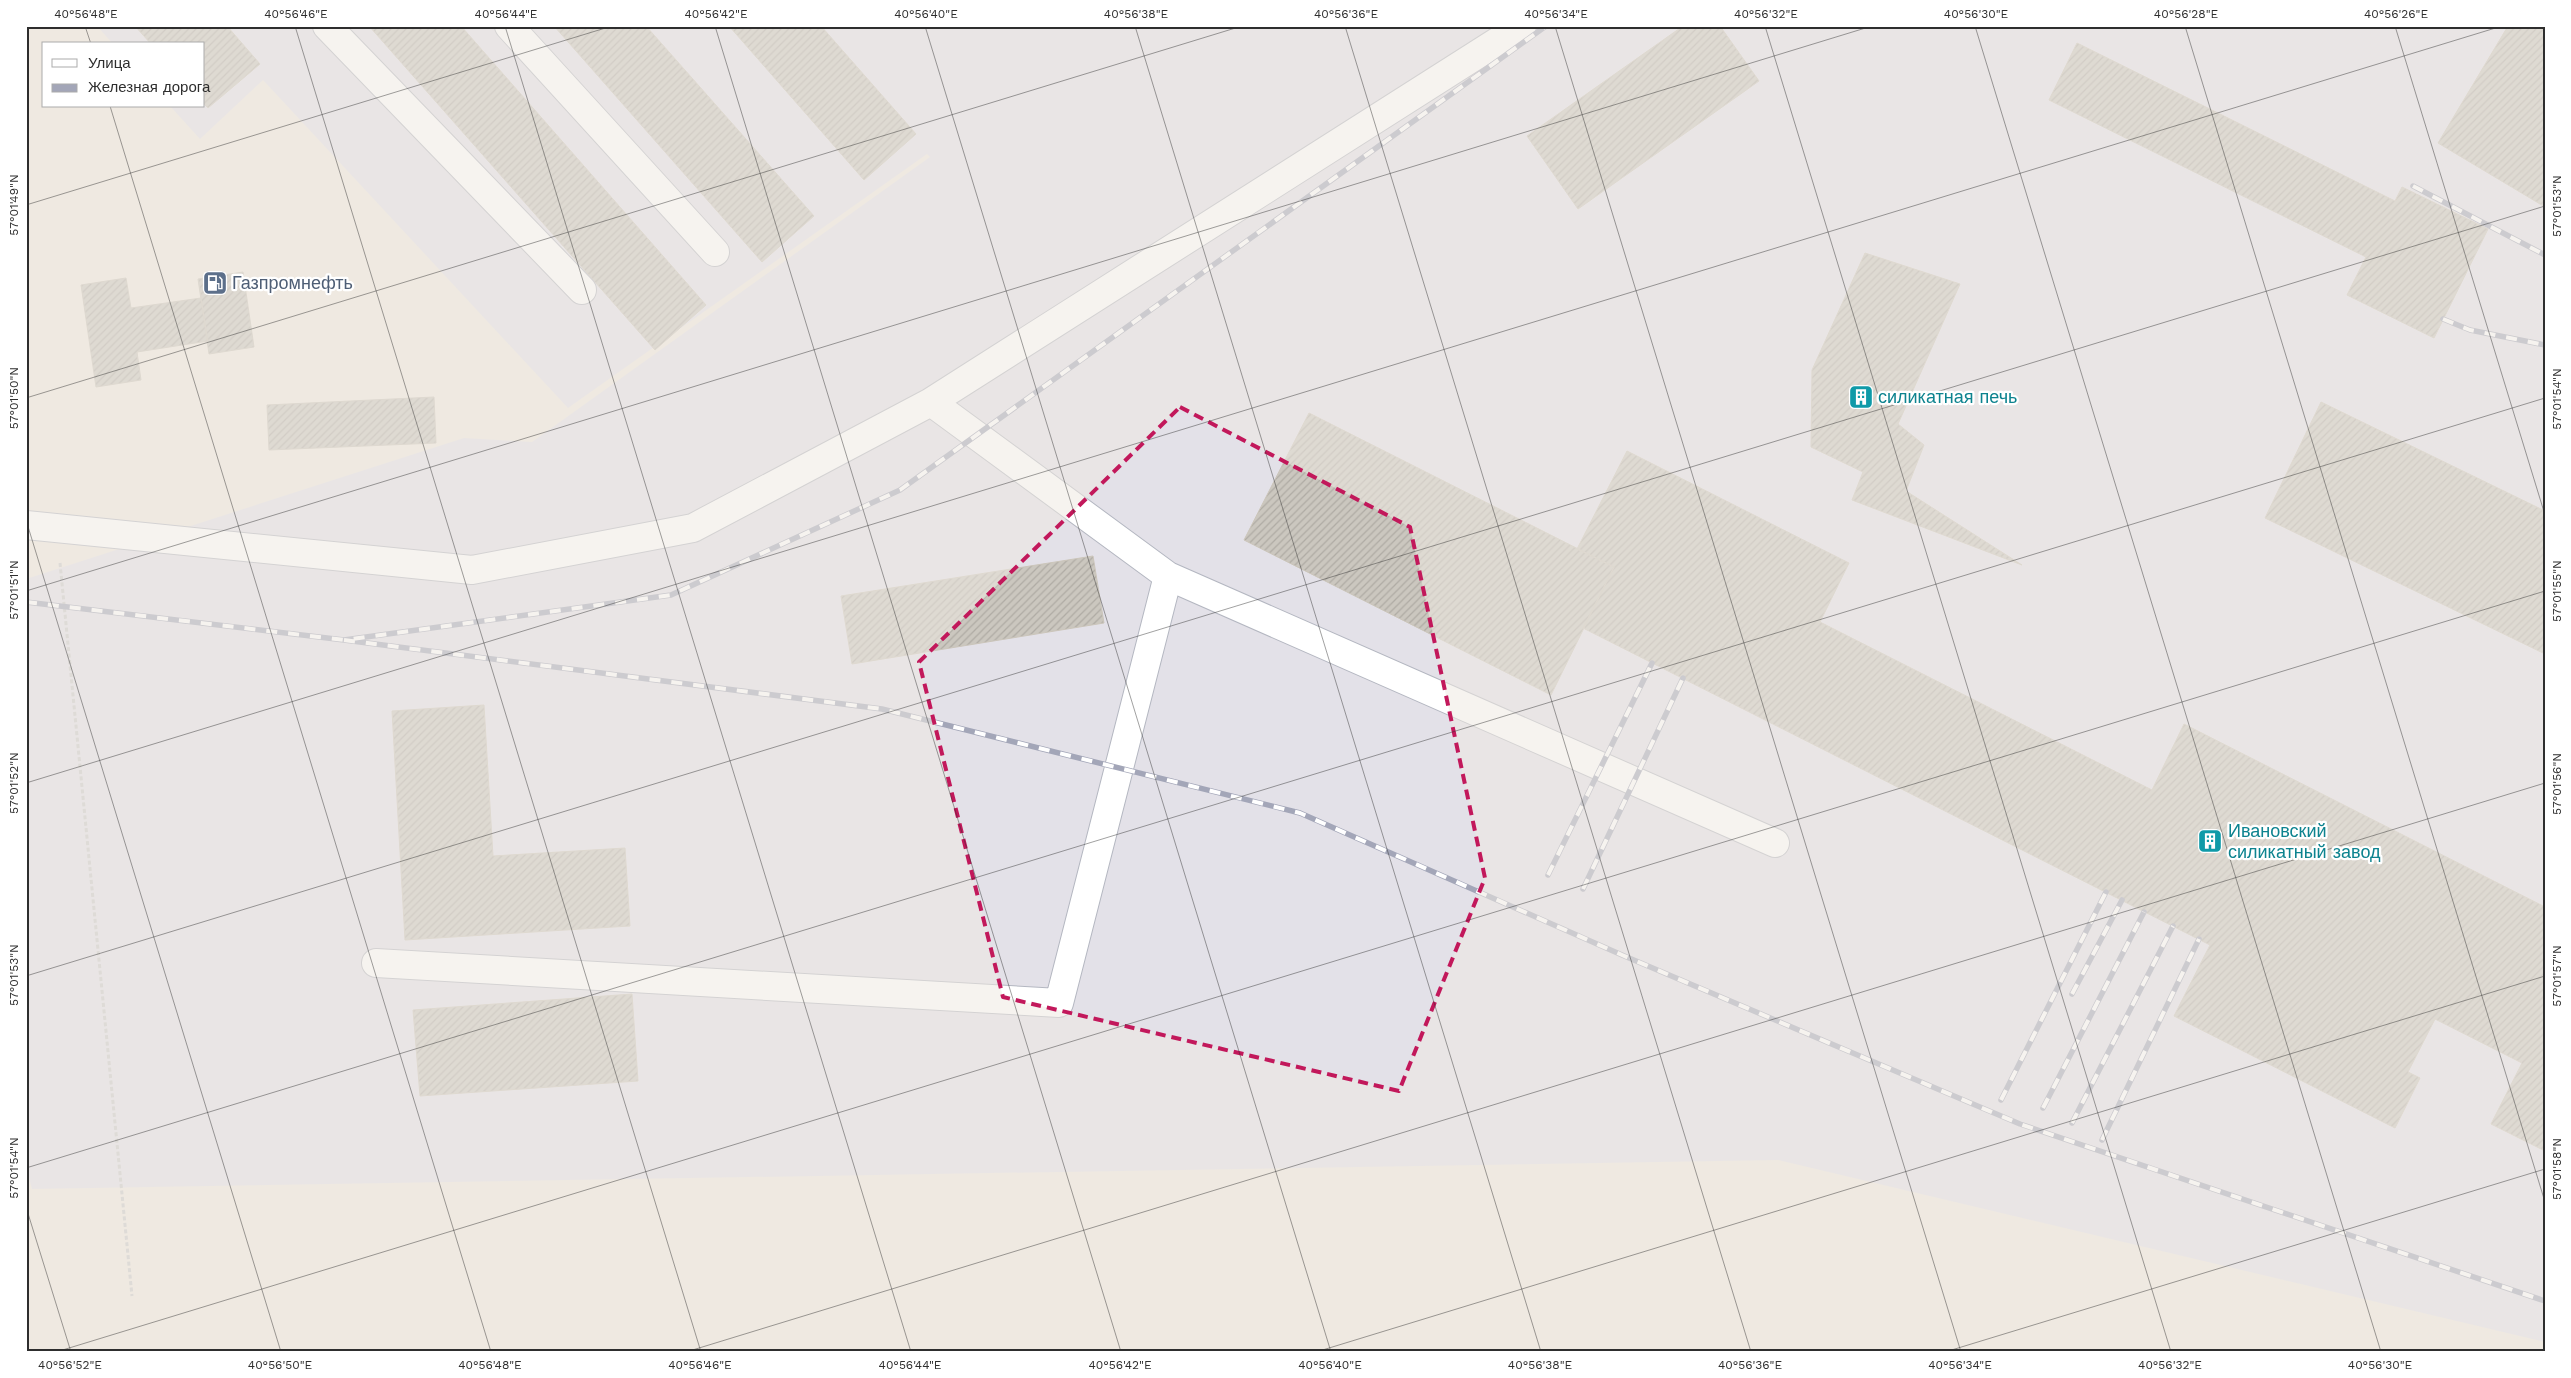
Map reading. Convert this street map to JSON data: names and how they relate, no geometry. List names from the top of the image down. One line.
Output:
{"places":{"fuel station":["Газпромнефть"],"building":["силикатная печь","Ивановский силикатный завод"]},"legend":["Улица","Железная дорога"],"coordinates":["40°56'48\"E","40°56'46\"E","40°56'44\"E","40°56'42\"E","40°56'40\"E","40°56'38\"E","40°56'36\"E","40°56'34\"E","40°56'32\"E","40°56'30\"E","40°56'28\"E","40°56'26\"E","57°01'49\"N","57°01'53\"N","57°01'50\"N","57°01'54\"N","57°01'51\"N","57°01'55\"N","57°01'52\"N","57°01'56\"N","57°01'57\"N","57°01'58\"N","40°56'52\"E","40°56'50\"E"]}
